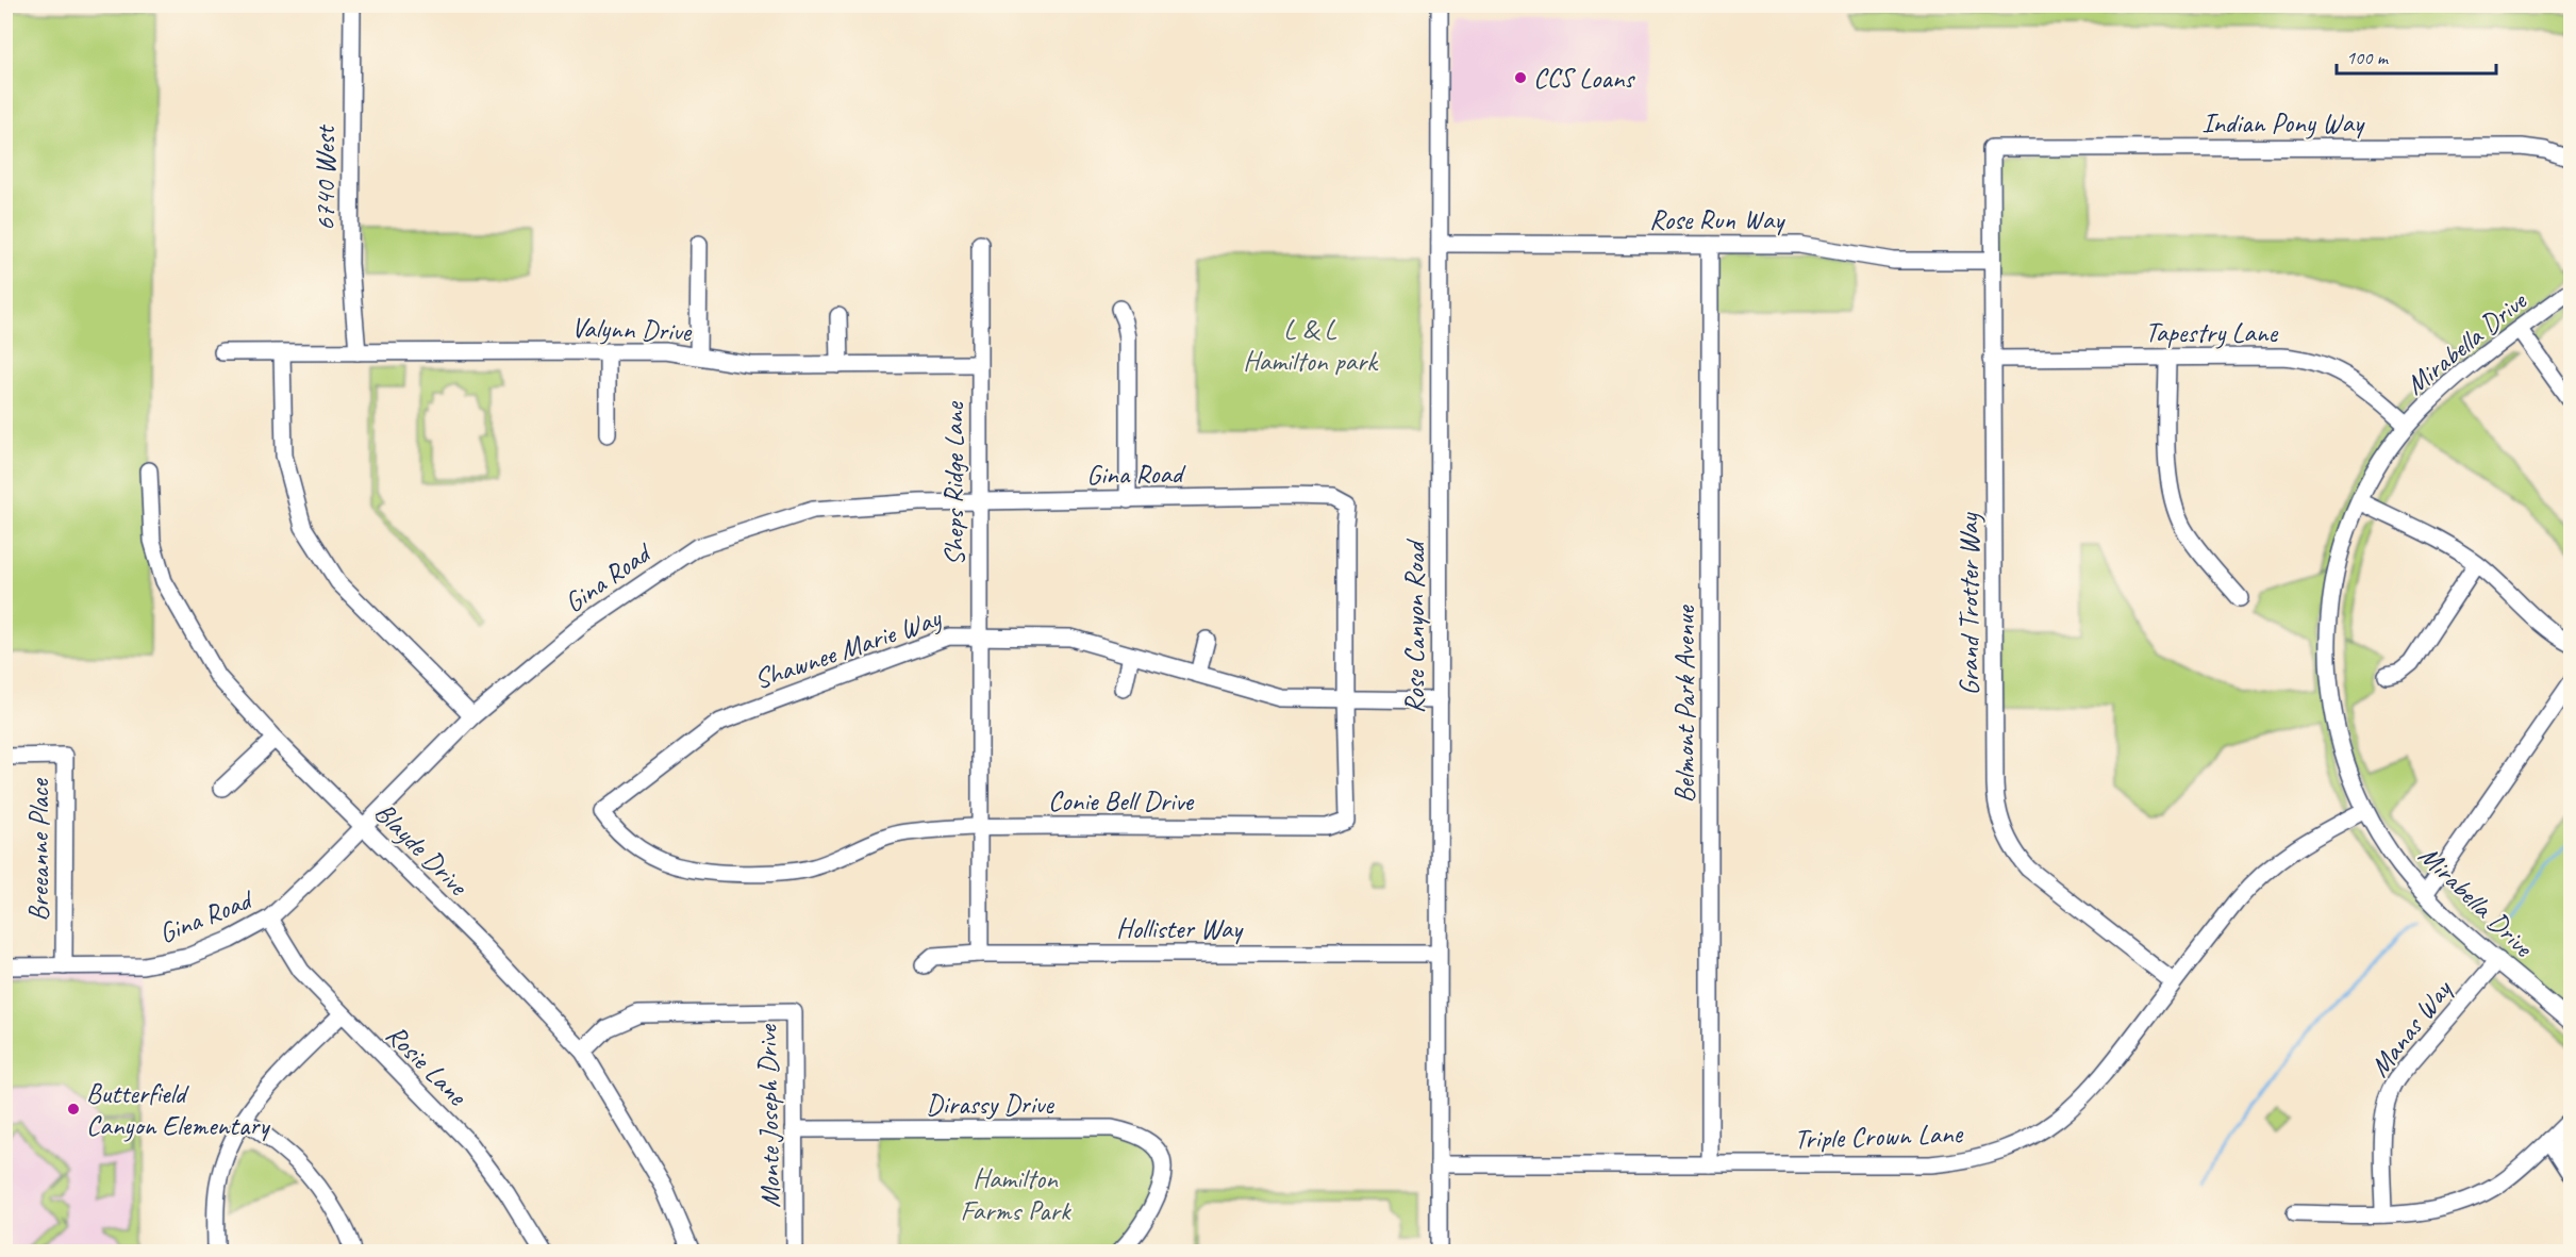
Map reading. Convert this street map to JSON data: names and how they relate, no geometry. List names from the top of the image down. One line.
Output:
{"streets":{"street":["Indian Pony Way","6740 West","Rose Run Way","Valynn Drive","Tapestry Lane","Mirabella Drive","Gina Road","Sheps Ridge Lane","Grand Trotter Way","Rose Canyon Road","Shawnee Marie Way","Belmont Park Avenue","Conie Bell Drive","Blayde Drive","Breeanne Place","Hollister Way","Manas Way","Rosie Lane","Dirassy Drive","Monte Joseph Drive","Triple Crown Lane"]},"crossings":[["Indian Pony Way","Grand Trotter Way"],["6740 West","Valynn Drive"],["Rose Run Way","Grand Trotter Way"],["Rose Run Way","Rose Canyon Road"],["Rose Run Way","Belmont Park Avenue"],["Valynn Drive","Sheps Ridge Lane"],["Tapestry Lane","Mirabella Drive"],["Tapestry Lane","Grand Trotter Way"],["Mirabella Drive","Manas Way"],["Mirabella Drive","Triple Crown Lane"],["Gina Road","Sheps Ridge Lane"],["Gina Road","Conie Bell Drive"],["Gina Road","Blayde Drive"],["Gina Road","Breeanne Place"],["Gina Road","Rosie Lane"],["Sheps Ridge Lane","Shawnee Marie Way"],["Sheps Ridge Lane","Conie Bell Drive"],["Sheps Ridge Lane","Hollister Way"],["Grand Trotter Way","Triple Crown Lane"],["Rose Canyon Road","Shawnee Marie Way"],["Rose Canyon Road","Hollister Way"],["Rose Canyon Road","Triple Crown Lane"],["Shawnee Marie Way","Conie Bell Drive"],["Belmont Park Avenue","Triple Crown Lane"],["Blayde Drive","Monte Joseph Drive"],["Dirassy Drive","Monte Joseph Drive"]],"parks":["L & L Hamilton park","Hamilton Farms Park"],"places":["CCS Loans","Butterfield Canyon Elementary"],"scale_bar":"100 m"}
